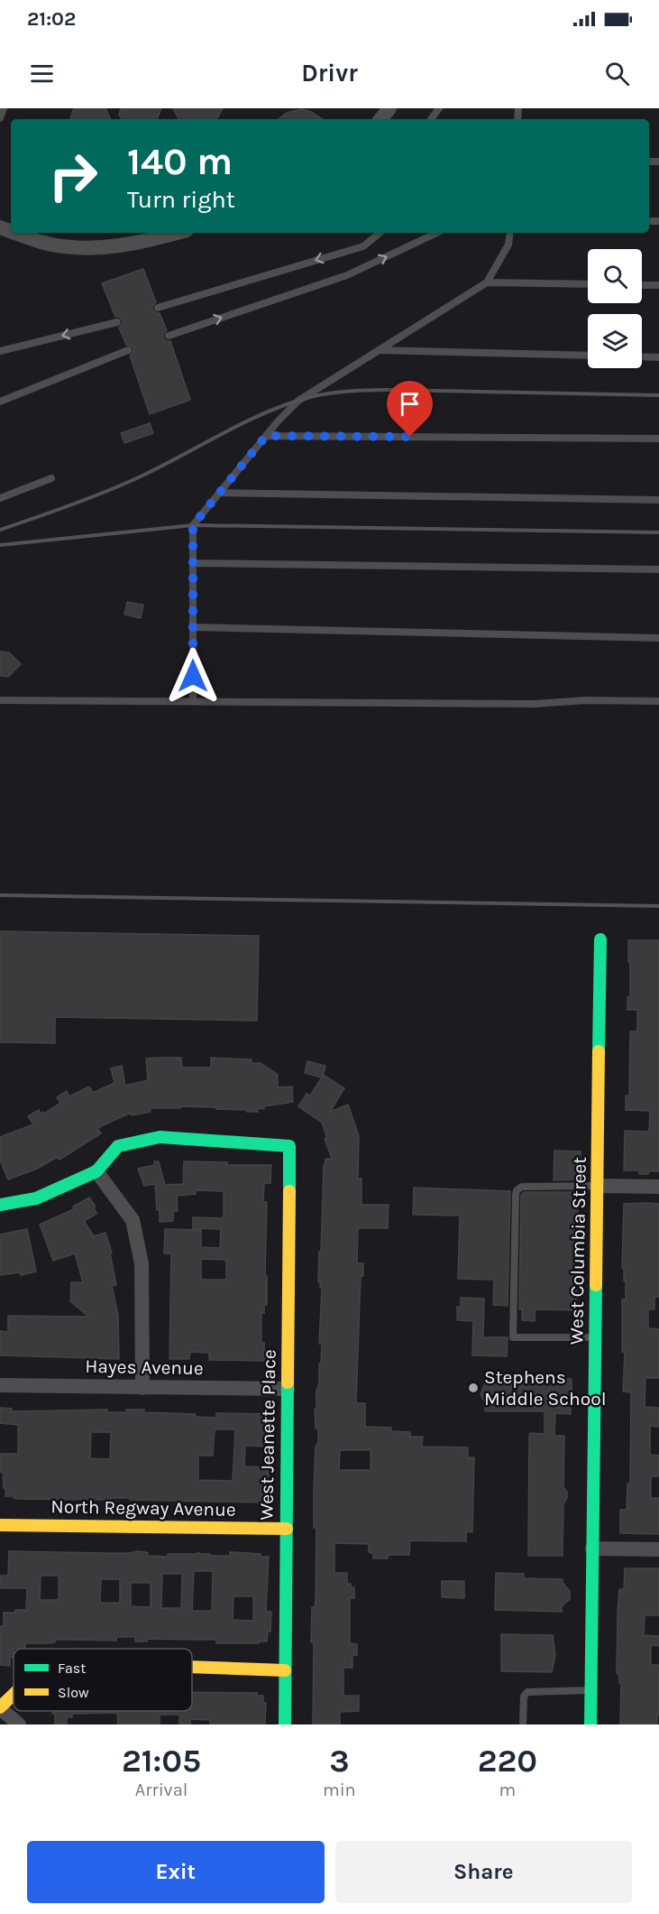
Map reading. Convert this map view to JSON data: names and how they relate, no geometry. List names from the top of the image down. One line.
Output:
{"streets":{"street":["West Columbia Street","Hayes Avenue","West Jeanette Place","North Regway Avenue"]},"crossings":[["Hayes Avenue","West Jeanette Place"],["West Jeanette Place","North Regway Avenue"]],"places":["Stephens Middle School"],"legend":["Fast","Slow"],"page":{"status":"21:02","header":"Drivr","turn":["140 m","Turn right"],"eta":["21:05","Arrival","3","min","220","m"],"buttons":["Exit","Share"]}}
